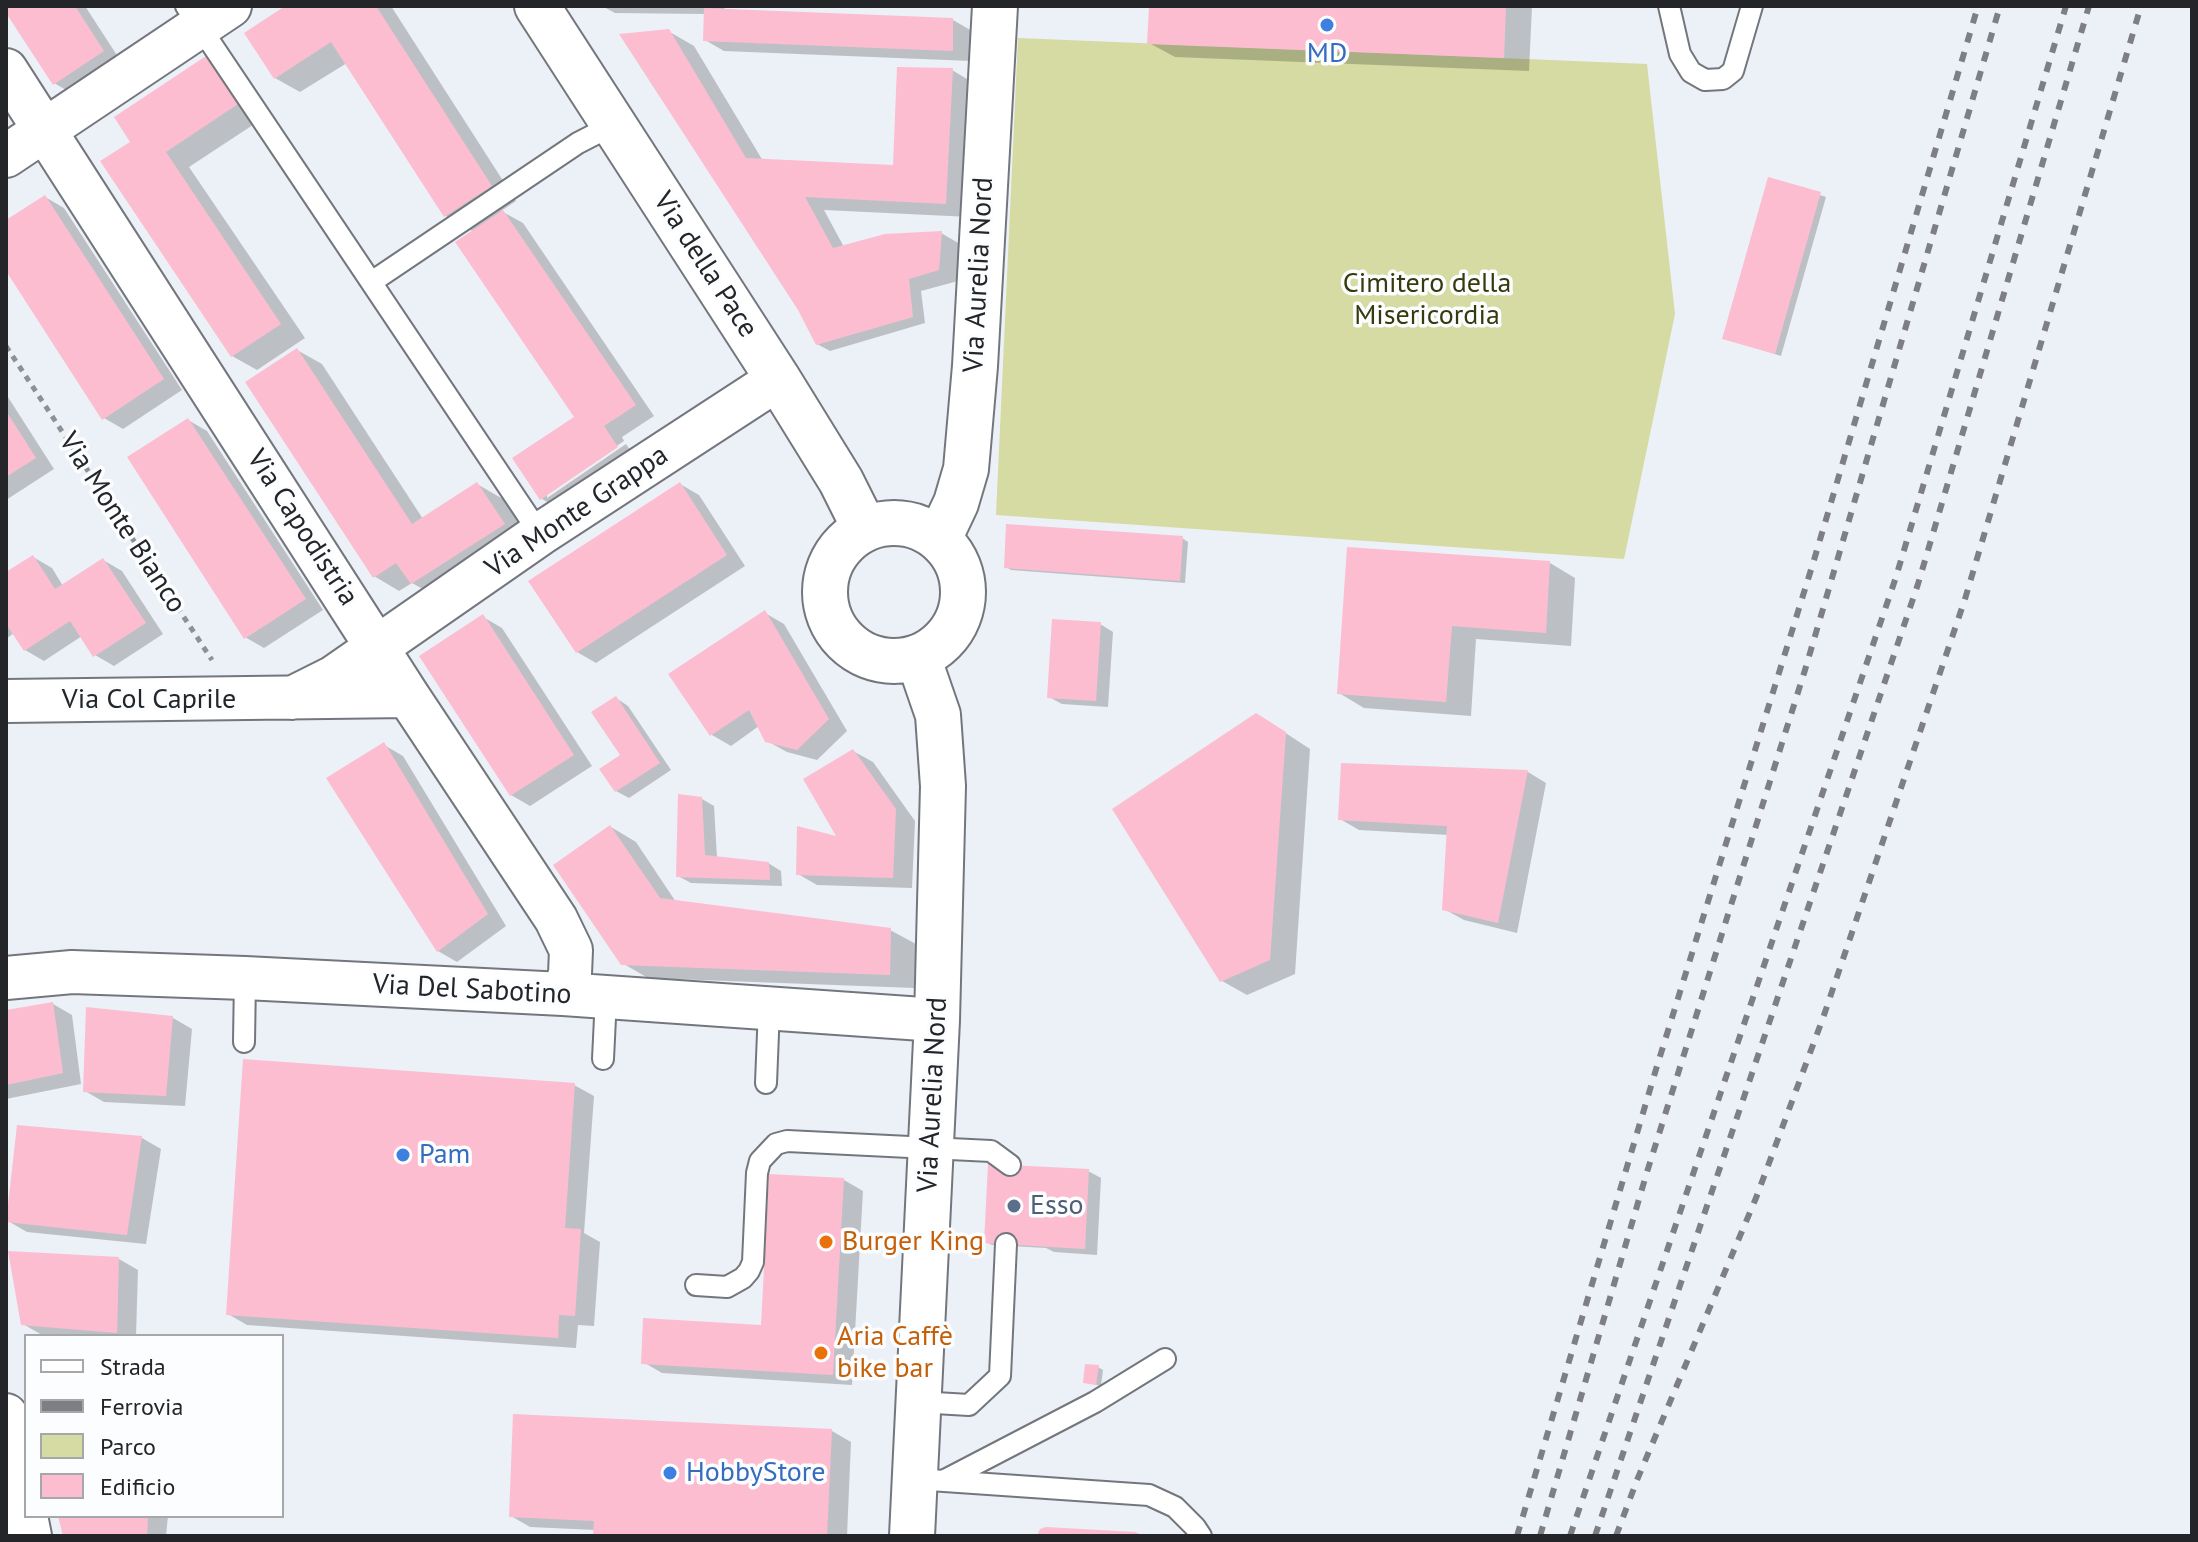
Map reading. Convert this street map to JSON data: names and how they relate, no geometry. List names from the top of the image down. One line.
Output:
{"streets":{"main road":["Via della Pace","Via Aurelia Nord"],"street":["Via Monte Grappa","Via Capodistria","Via Col Caprile","Via Del Sabotino"],"path":["Via Monte Bianco"]},"crossings":[["Via della Pace","Via Aurelia Nord"],["Via della Pace","Via Monte Grappa"],["Via Aurelia Nord","Via Del Sabotino"],["Via Monte Grappa","Via Capodistria"],["Via Monte Grappa","Via Col Caprile"],["Via Monte Bianco","Via Col Caprile"],["Via Capodistria","Via Col Caprile"],["Via Capodistria","Via Del Sabotino"]],"parks":["Cimitero della Misericordia"],"places":["MD","Pam","Esso","Burger King","Aria Caffè bike bar","HobbyStore"],"legend":["Strada","Ferrovia","Parco","Edificio"]}
